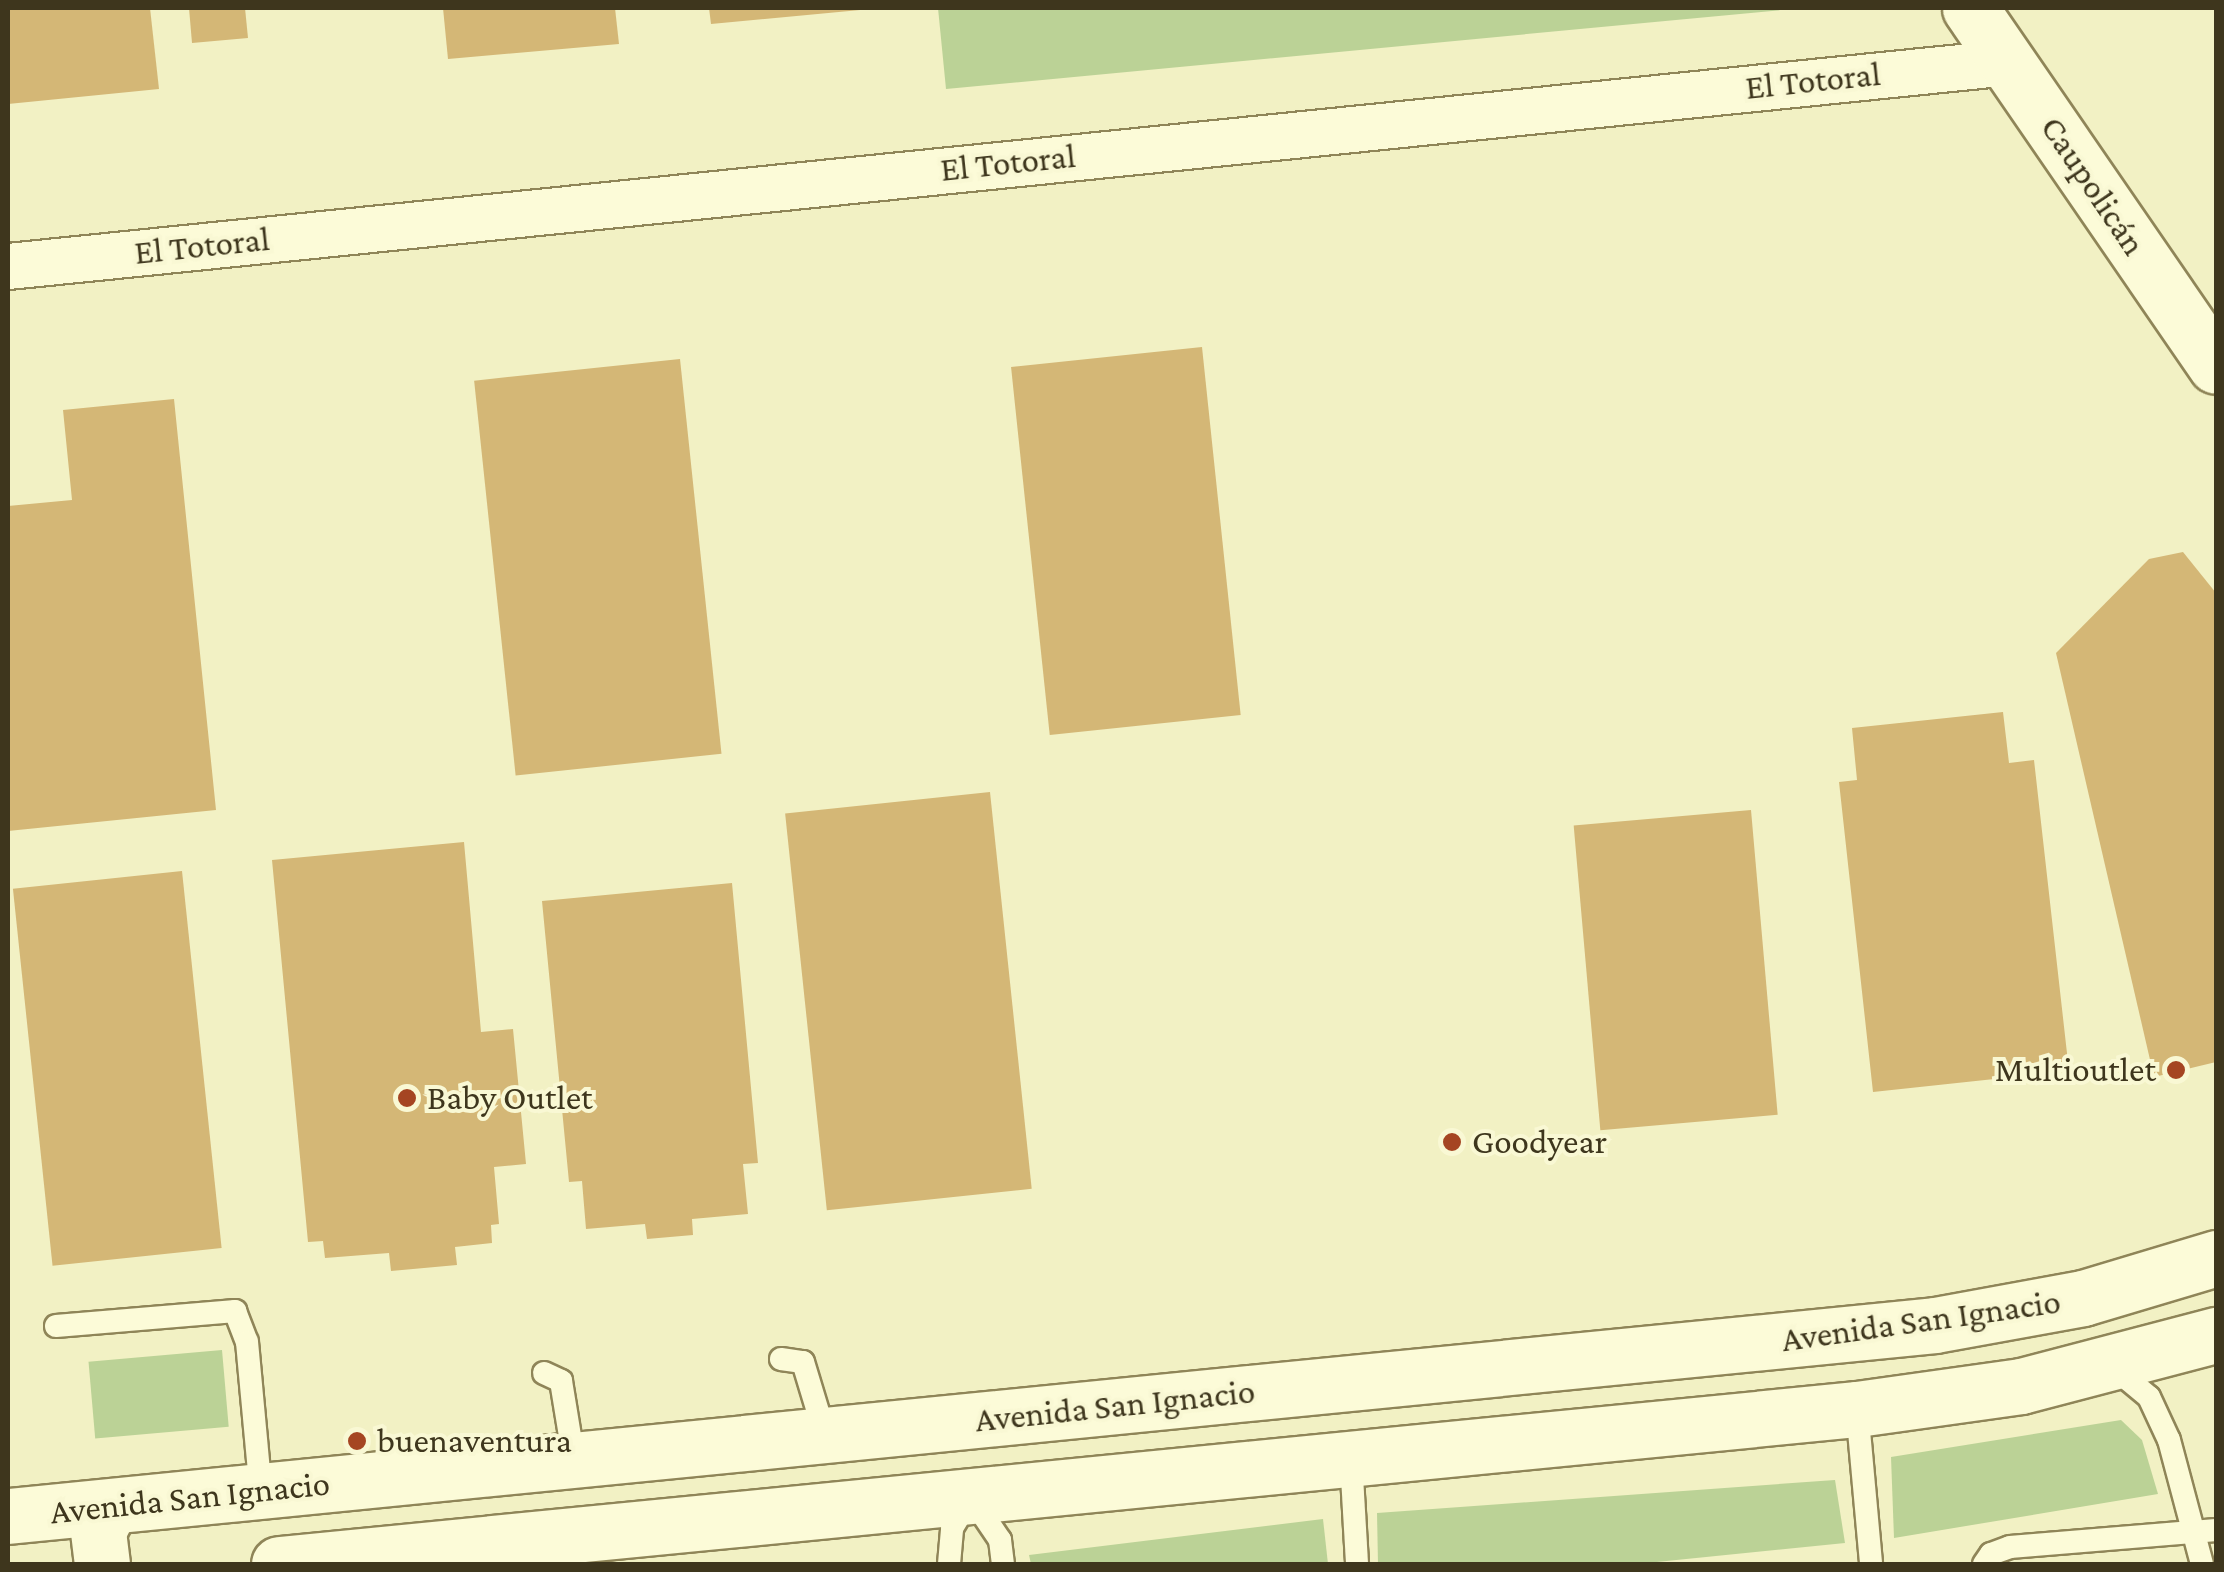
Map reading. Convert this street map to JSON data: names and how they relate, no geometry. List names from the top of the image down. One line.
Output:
{"streets":{"main road":["Caupolicán","Avenida San Ignacio"],"street":["El Totoral"]},"crossings":[["El Totoral","Caupolicán"]],"places":["Multioutlet","Baby Outlet","Goodyear","buenaventura"]}
